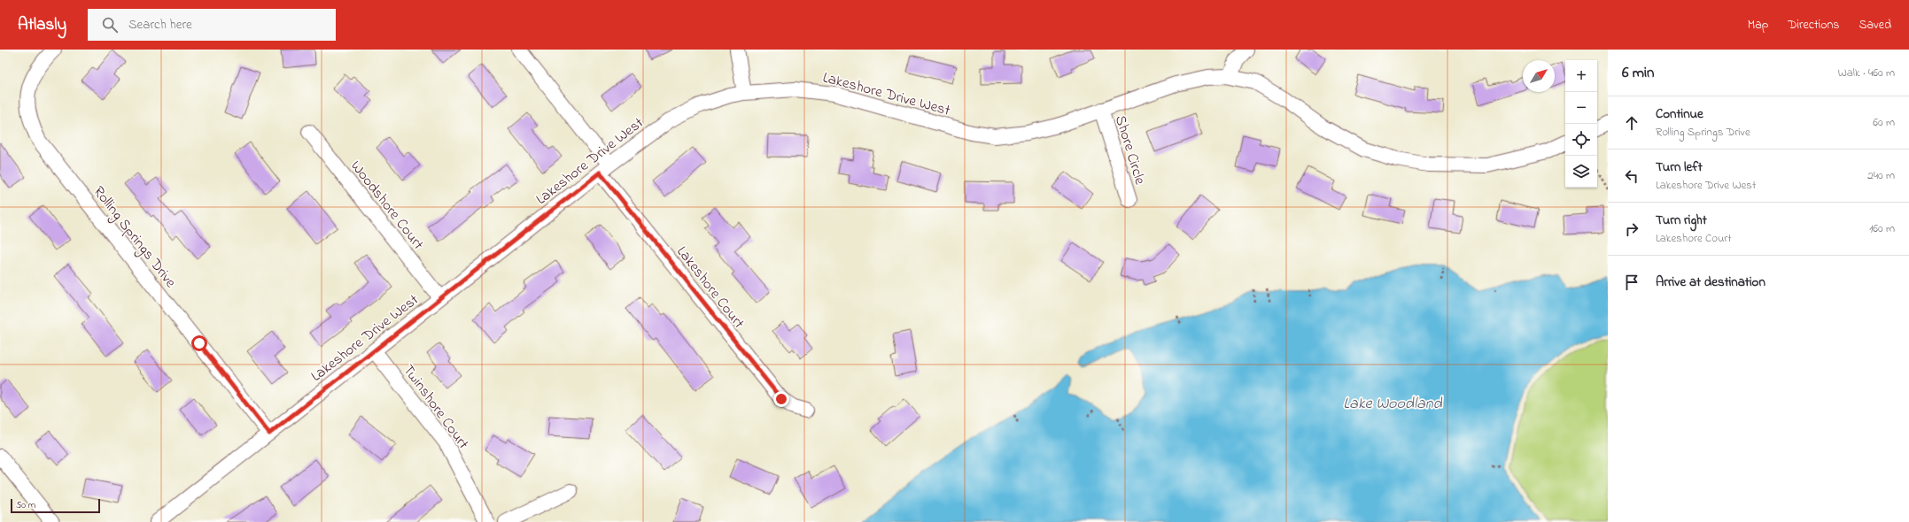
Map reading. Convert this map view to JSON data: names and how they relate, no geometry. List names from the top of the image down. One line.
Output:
{"streets":{"street":["Lakeshore Drive West","Shore Circle","Woodshore Court","Rolling Springs Drive","Lakeshore Court","Twinshore Court"]},"crossings":[["Lakeshore Drive West","Shore Circle"],["Lakeshore Drive West","Woodshore Court"],["Lakeshore Drive West","Rolling Springs Drive"],["Lakeshore Drive West","Lakeshore Court"],["Lakeshore Drive West","Twinshore Court"]],"water":["Lake Woodland"],"scale_bar":"50 m","north":"top right","page":{"header":"Atlasly","search":"Search here","nav":["Map","Directions","Saved"],"heading":["6 min","Walk · 460 m"],"map_buttons":["+","−"],"list":[["Continue","Rolling Springs Drive","60 m"],["Turn left","Lakeshore Drive West","240 m"],["Turn right","Lakeshore Court","160 m"],"Arrive at destination"],"scale":"50 m"}}
